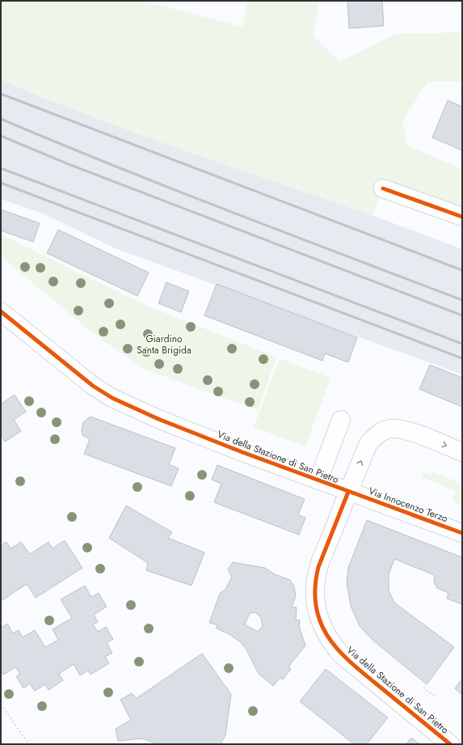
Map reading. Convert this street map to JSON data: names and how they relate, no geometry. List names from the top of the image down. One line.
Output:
{"streets":{"street":["Via della Stazione di San Pietro","Via Innocenzo Terzo"]},"crossings":[["Via della Stazione di San Pietro","Via Innocenzo Terzo"]],"parks":["Giardino Santa Brigida"]}
